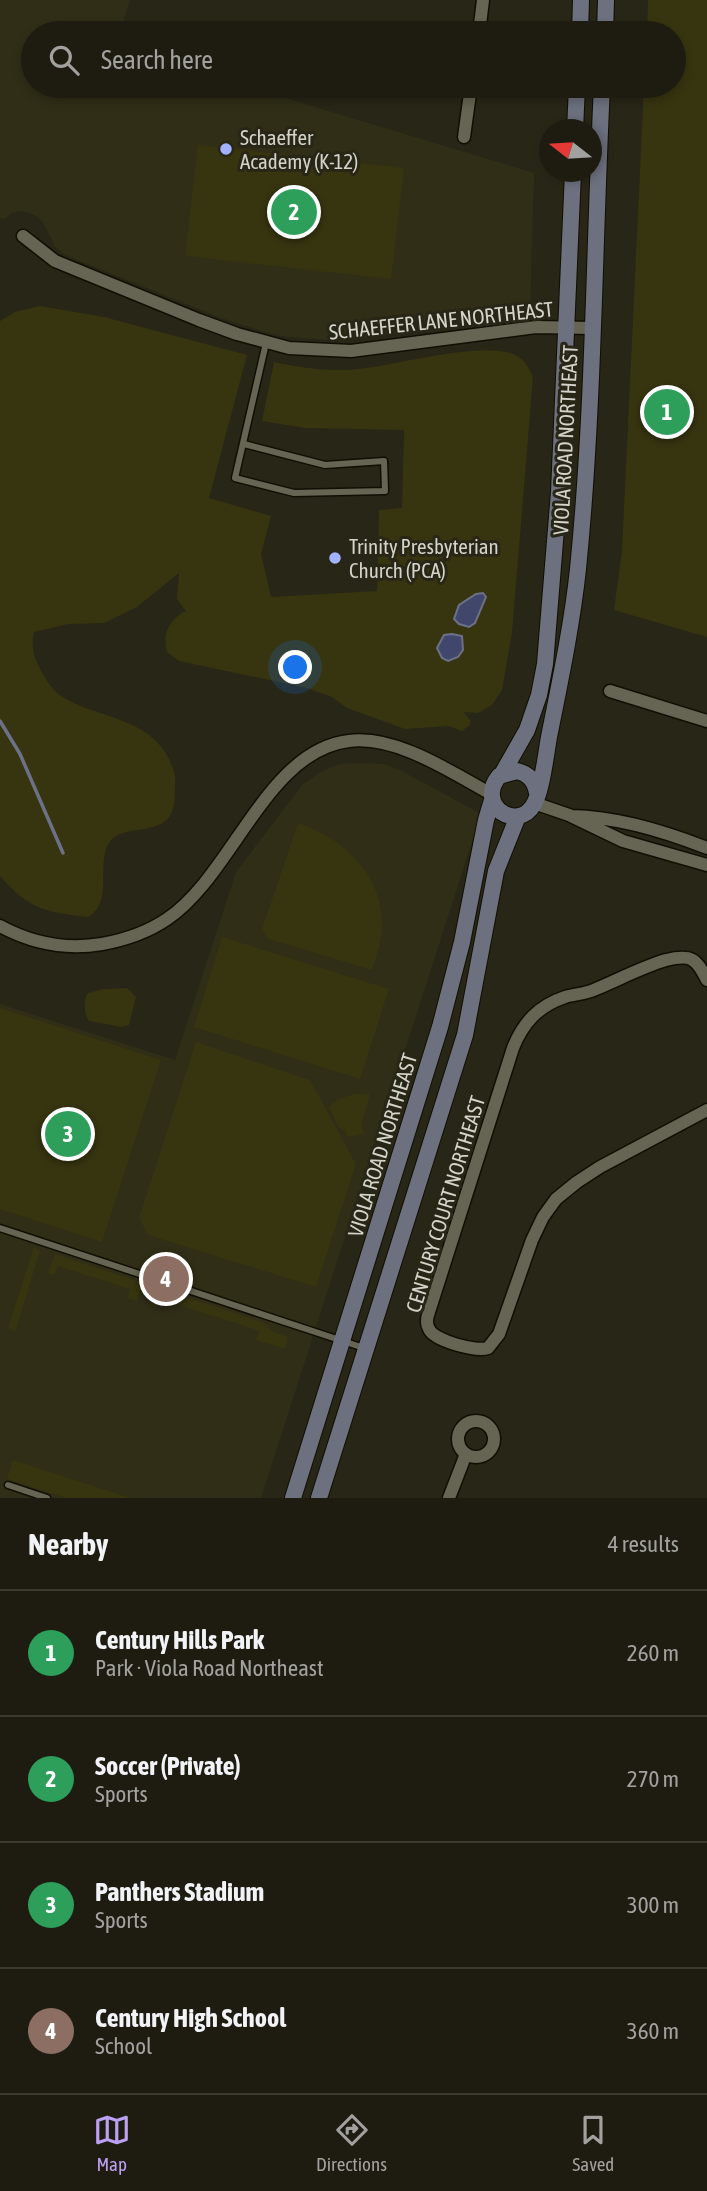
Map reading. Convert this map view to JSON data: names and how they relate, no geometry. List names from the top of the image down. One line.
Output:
{"streets":{"main road":["VIOLA ROAD NORTHEAST"],"street":["SCHAEFFER LANE NORTHEAST","CENTURY COURT NORTHEAST"]},"crossings":[["SCHAEFFER LANE NORTHEAST","VIOLA ROAD NORTHEAST"]],"places":["Schaeffer Academy (K-12)","Trinity Presbyterian Church (PCA)"],"north":"left","page":{"search":"Search here","pins":["2","1","3","4"],"heading":["Nearby","4 results"],"list":[{"mark":"1","name":"Century Hills Park","note":"Park · Viola Road Northeast","value":"260 m"},{"mark":"2","name":"Soccer (Private)","note":"Sports","value":"270 m"},{"mark":"3","name":"Panthers Stadium","note":"Sports","value":"300 m"},{"mark":"4","name":"Century High School","note":"School","value":"360 m"}],"nav":["Map","Directions","Saved"]}}
